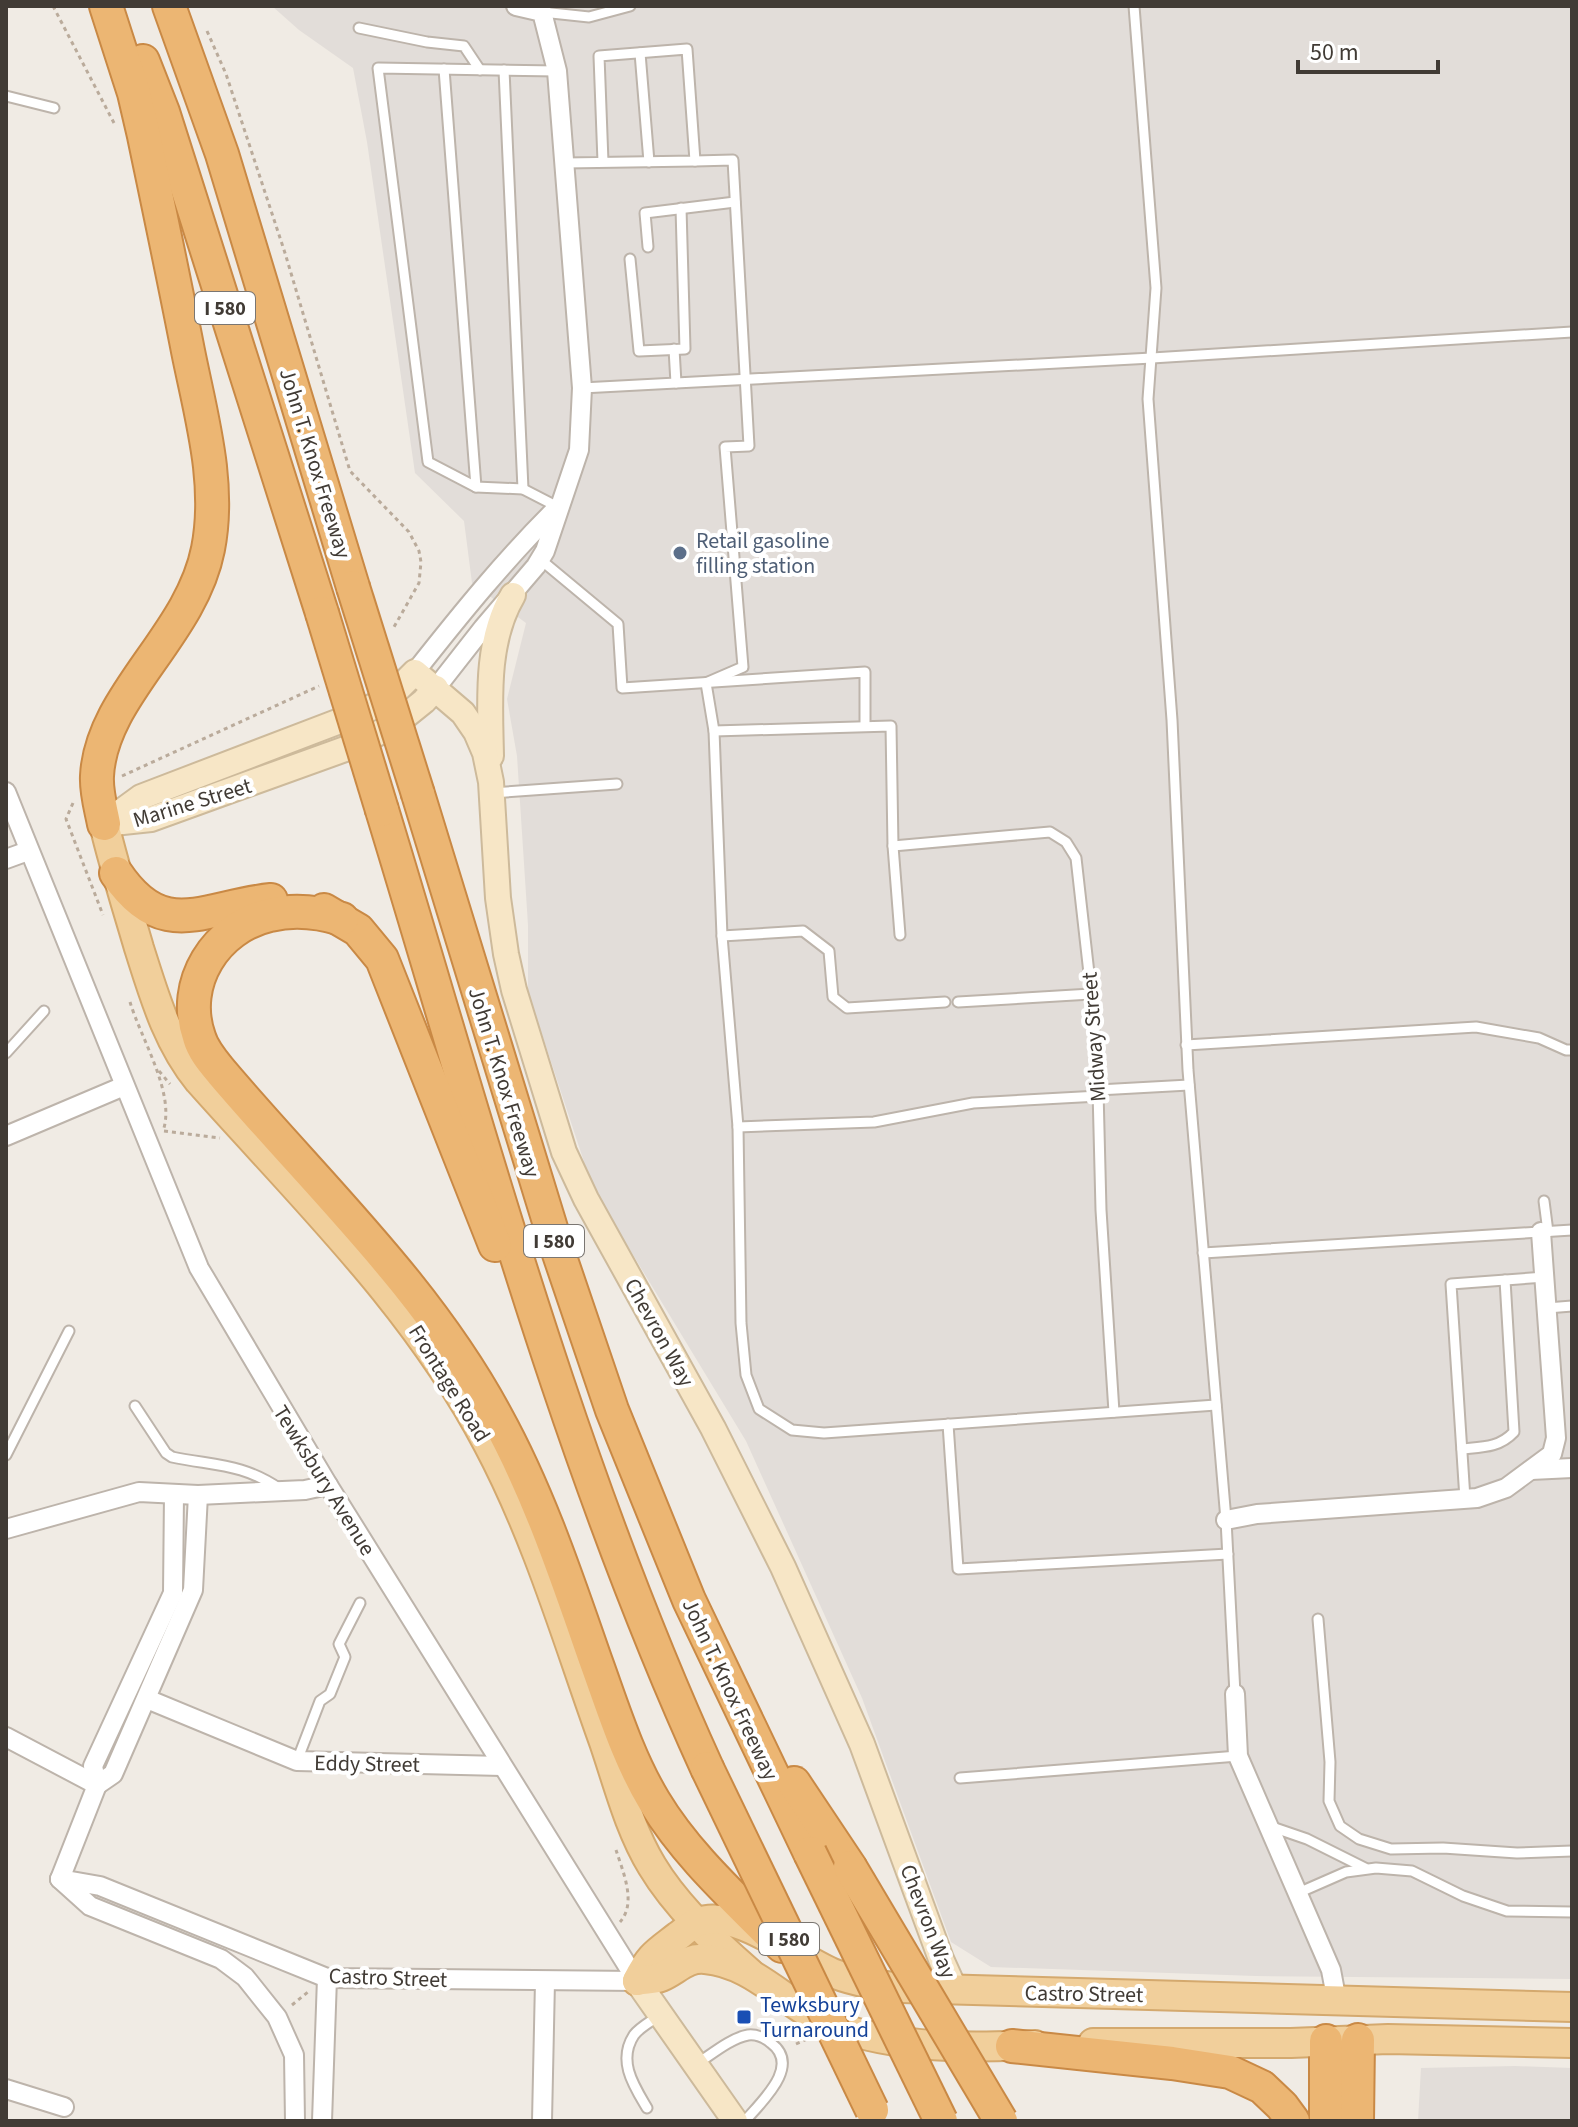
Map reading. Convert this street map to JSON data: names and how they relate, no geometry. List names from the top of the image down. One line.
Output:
{"streets":{"highway":["I 580","John T. Knox Freeway"],"main road":["Frontage Road","Castro Street"],"street":["Marine Street","Chevron Way","Tewksbury Avenue","Eddy Street"],"lane":["Midway Street"]},"crossings":[["Marine Street","Chevron Way"],["Marine Street","Frontage Road"],["Chevron Way","Castro Street"],["Frontage Road","Castro Street"],["Tewksbury Avenue","Eddy Street"],["Tewksbury Avenue","Castro Street"]],"places":{"other":["Retail gasoline filling station"],"transit":["Tewksbury Turnaround"]},"scale_bar":"50 m"}
